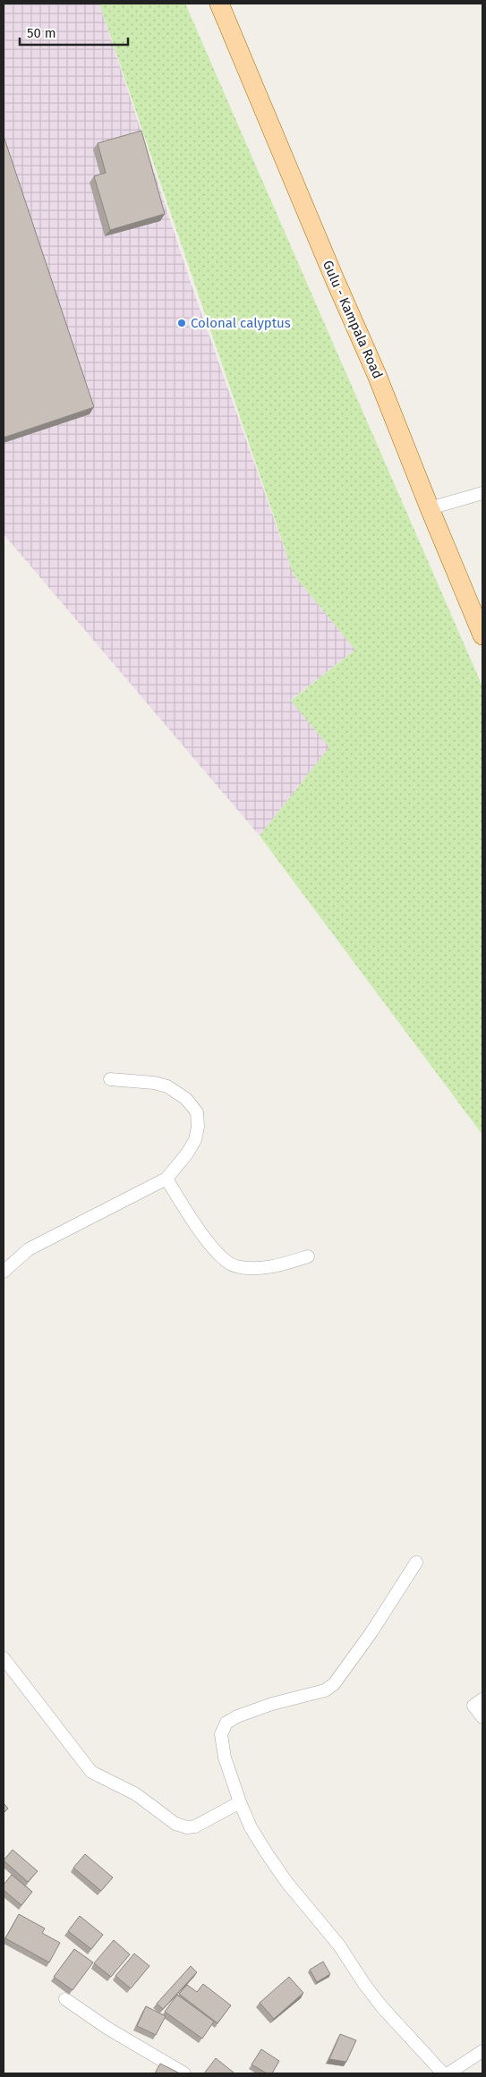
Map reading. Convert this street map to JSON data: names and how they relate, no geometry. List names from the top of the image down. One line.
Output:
{"streets":{"main road":["Gulu - Kampala Road"]},"places":["Colonal calyptus"],"scale_bar":"50 m"}
